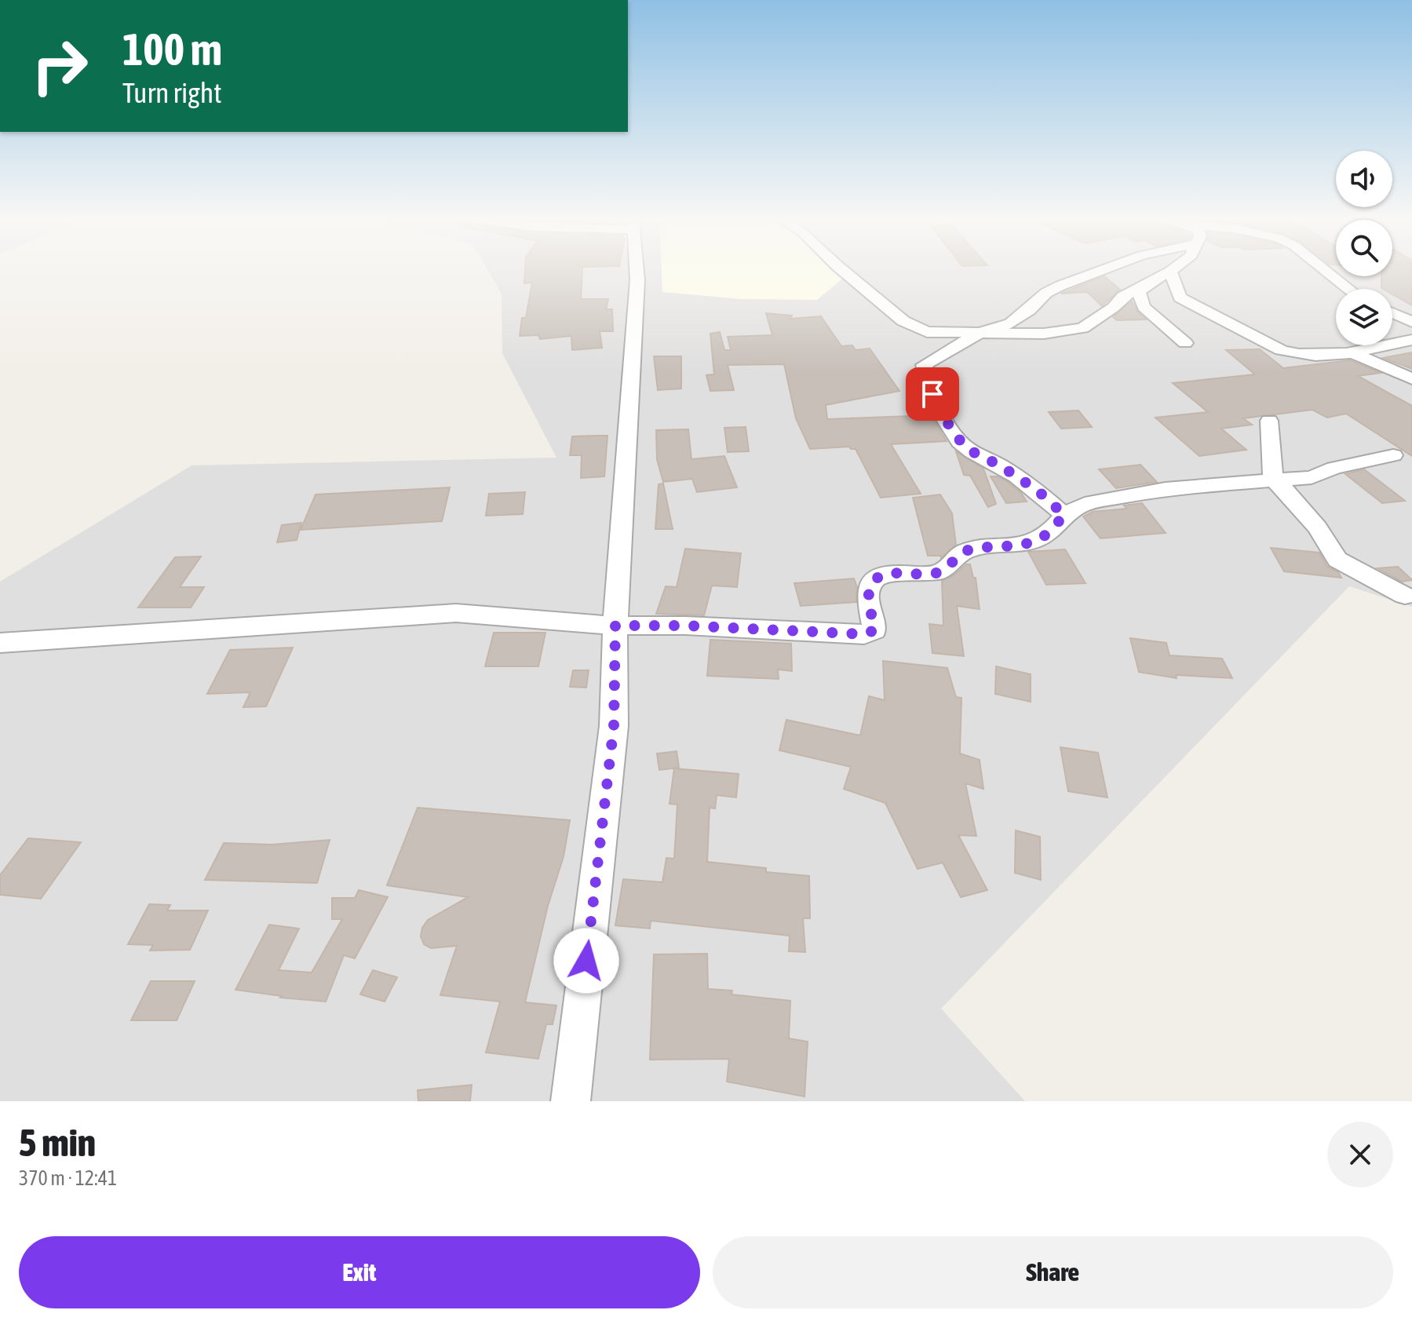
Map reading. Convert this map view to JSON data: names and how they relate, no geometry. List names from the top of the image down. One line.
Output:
{"page":{"turn":["100 m","Turn right"],"heading":["5 min","370 m · 12:41"],"buttons":["Exit","Share"]}}
